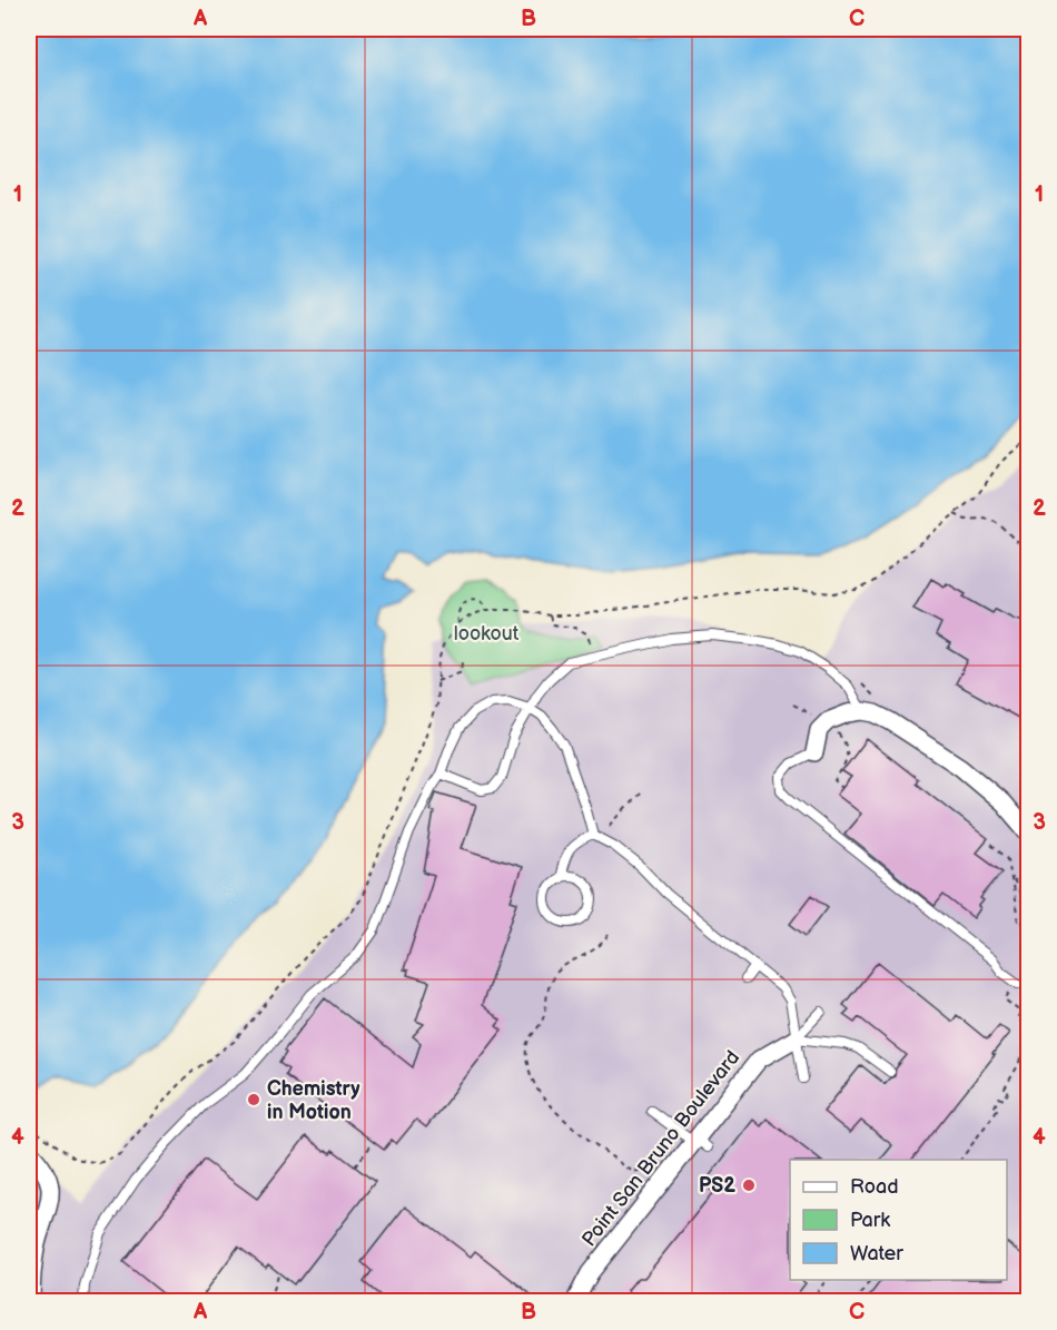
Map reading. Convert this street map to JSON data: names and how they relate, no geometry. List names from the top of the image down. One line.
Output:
{"streets":{"street":["Point San Bruno Boulevard"]},"parks":["lookout"],"places":["Chemistry in Motion","PS2"],"legend":["Road","Park","Water"],"grid":{"columns":["A","B","C"],"rows":["1","2","3","4"]}}
